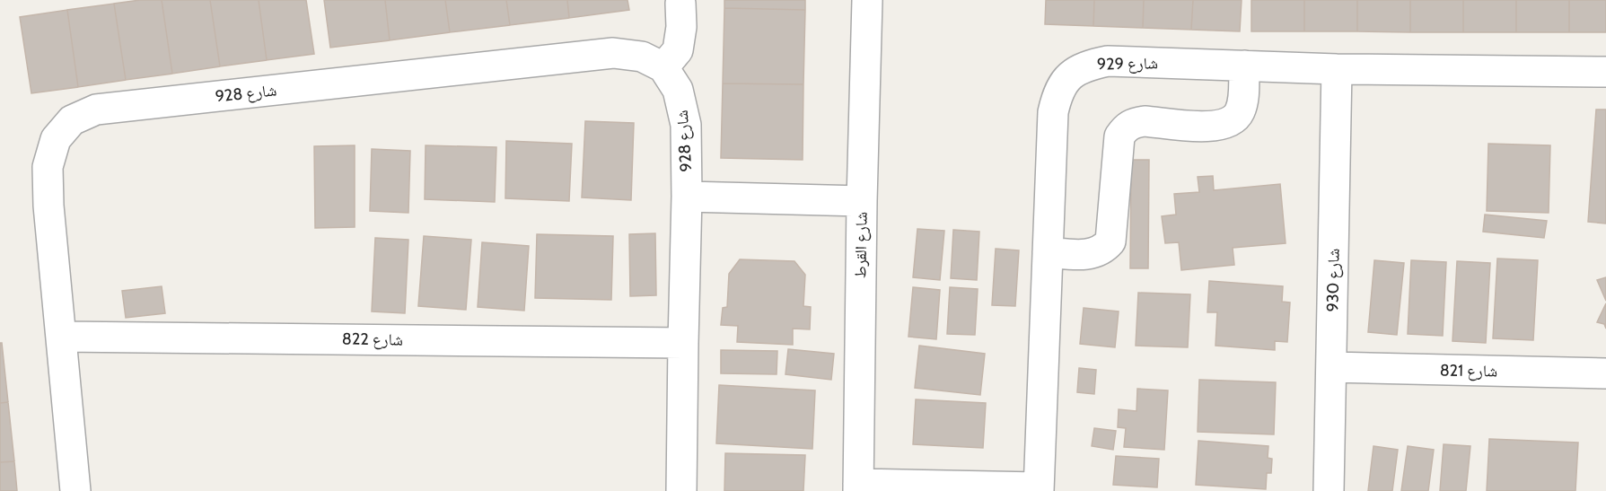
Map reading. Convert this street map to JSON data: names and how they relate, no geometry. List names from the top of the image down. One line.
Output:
{"streets":{"street":["شارع 929","شارع 928","شارع القرط","شارع 930","شارع 822","شارع 821"]},"crossings":[["شارع 929","شارع القرط"],["شارع 929","شارع 930"],["شارع 928","شارع 822"],["شارع 930","شارع 821"]]}
